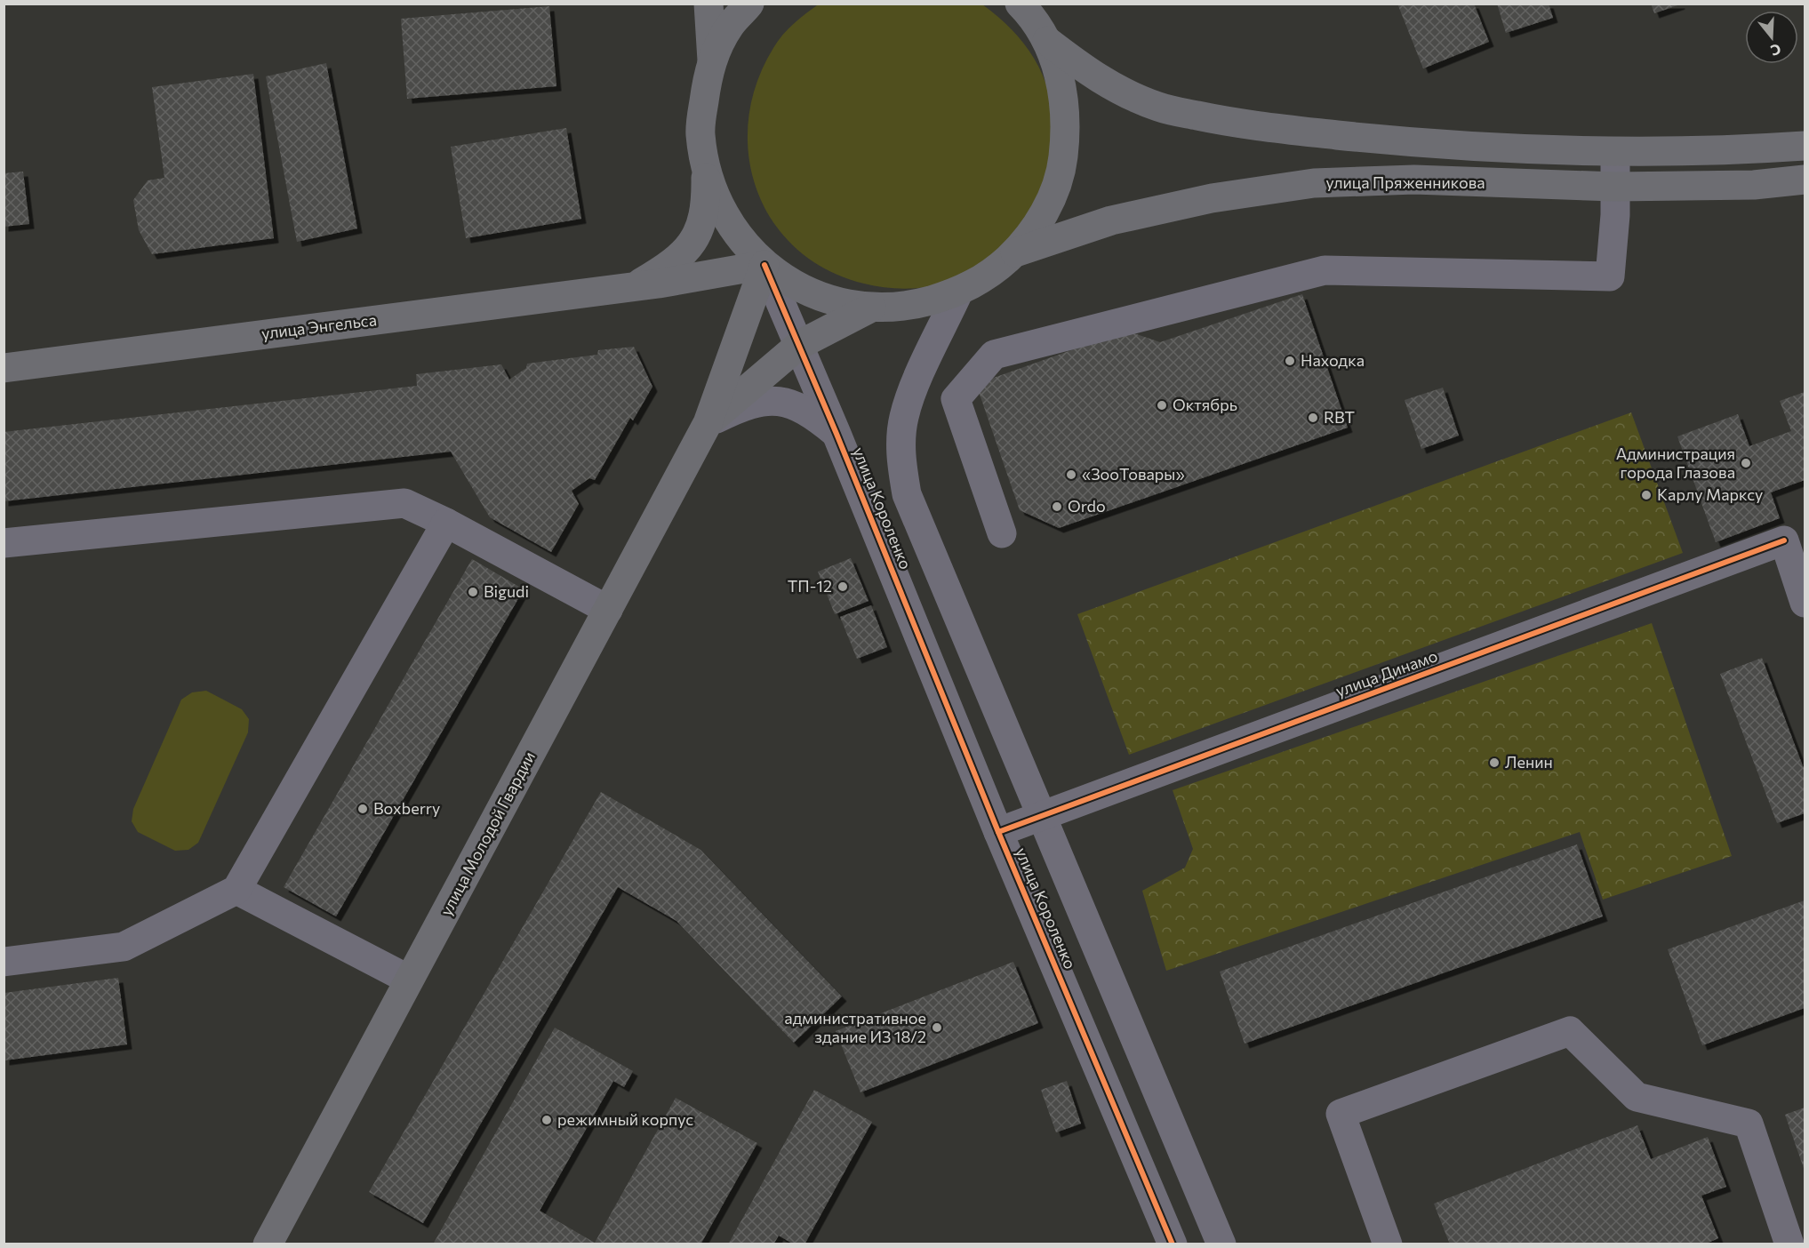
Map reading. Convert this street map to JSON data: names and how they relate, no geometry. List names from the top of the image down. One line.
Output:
{"streets":{"main road":["улица Пряженникова","улица Энгельса","улица Молодой Гвардии"],"street":["улица Короленко","улица Динамо"]},"crossings":[["улица Энгельса","улица Короленко"],["улица Короленко","улица Динамо"]],"places":["Находка","Октябрь","RBT","Администрация города Глазова","«ЗооТовары»","Карлу Марксу","Ordo","ТП-12","Bigudi","Ленин","Boxberry","административное здание ИЗ 18/2","режимный корпус"],"north":"bottom"}
